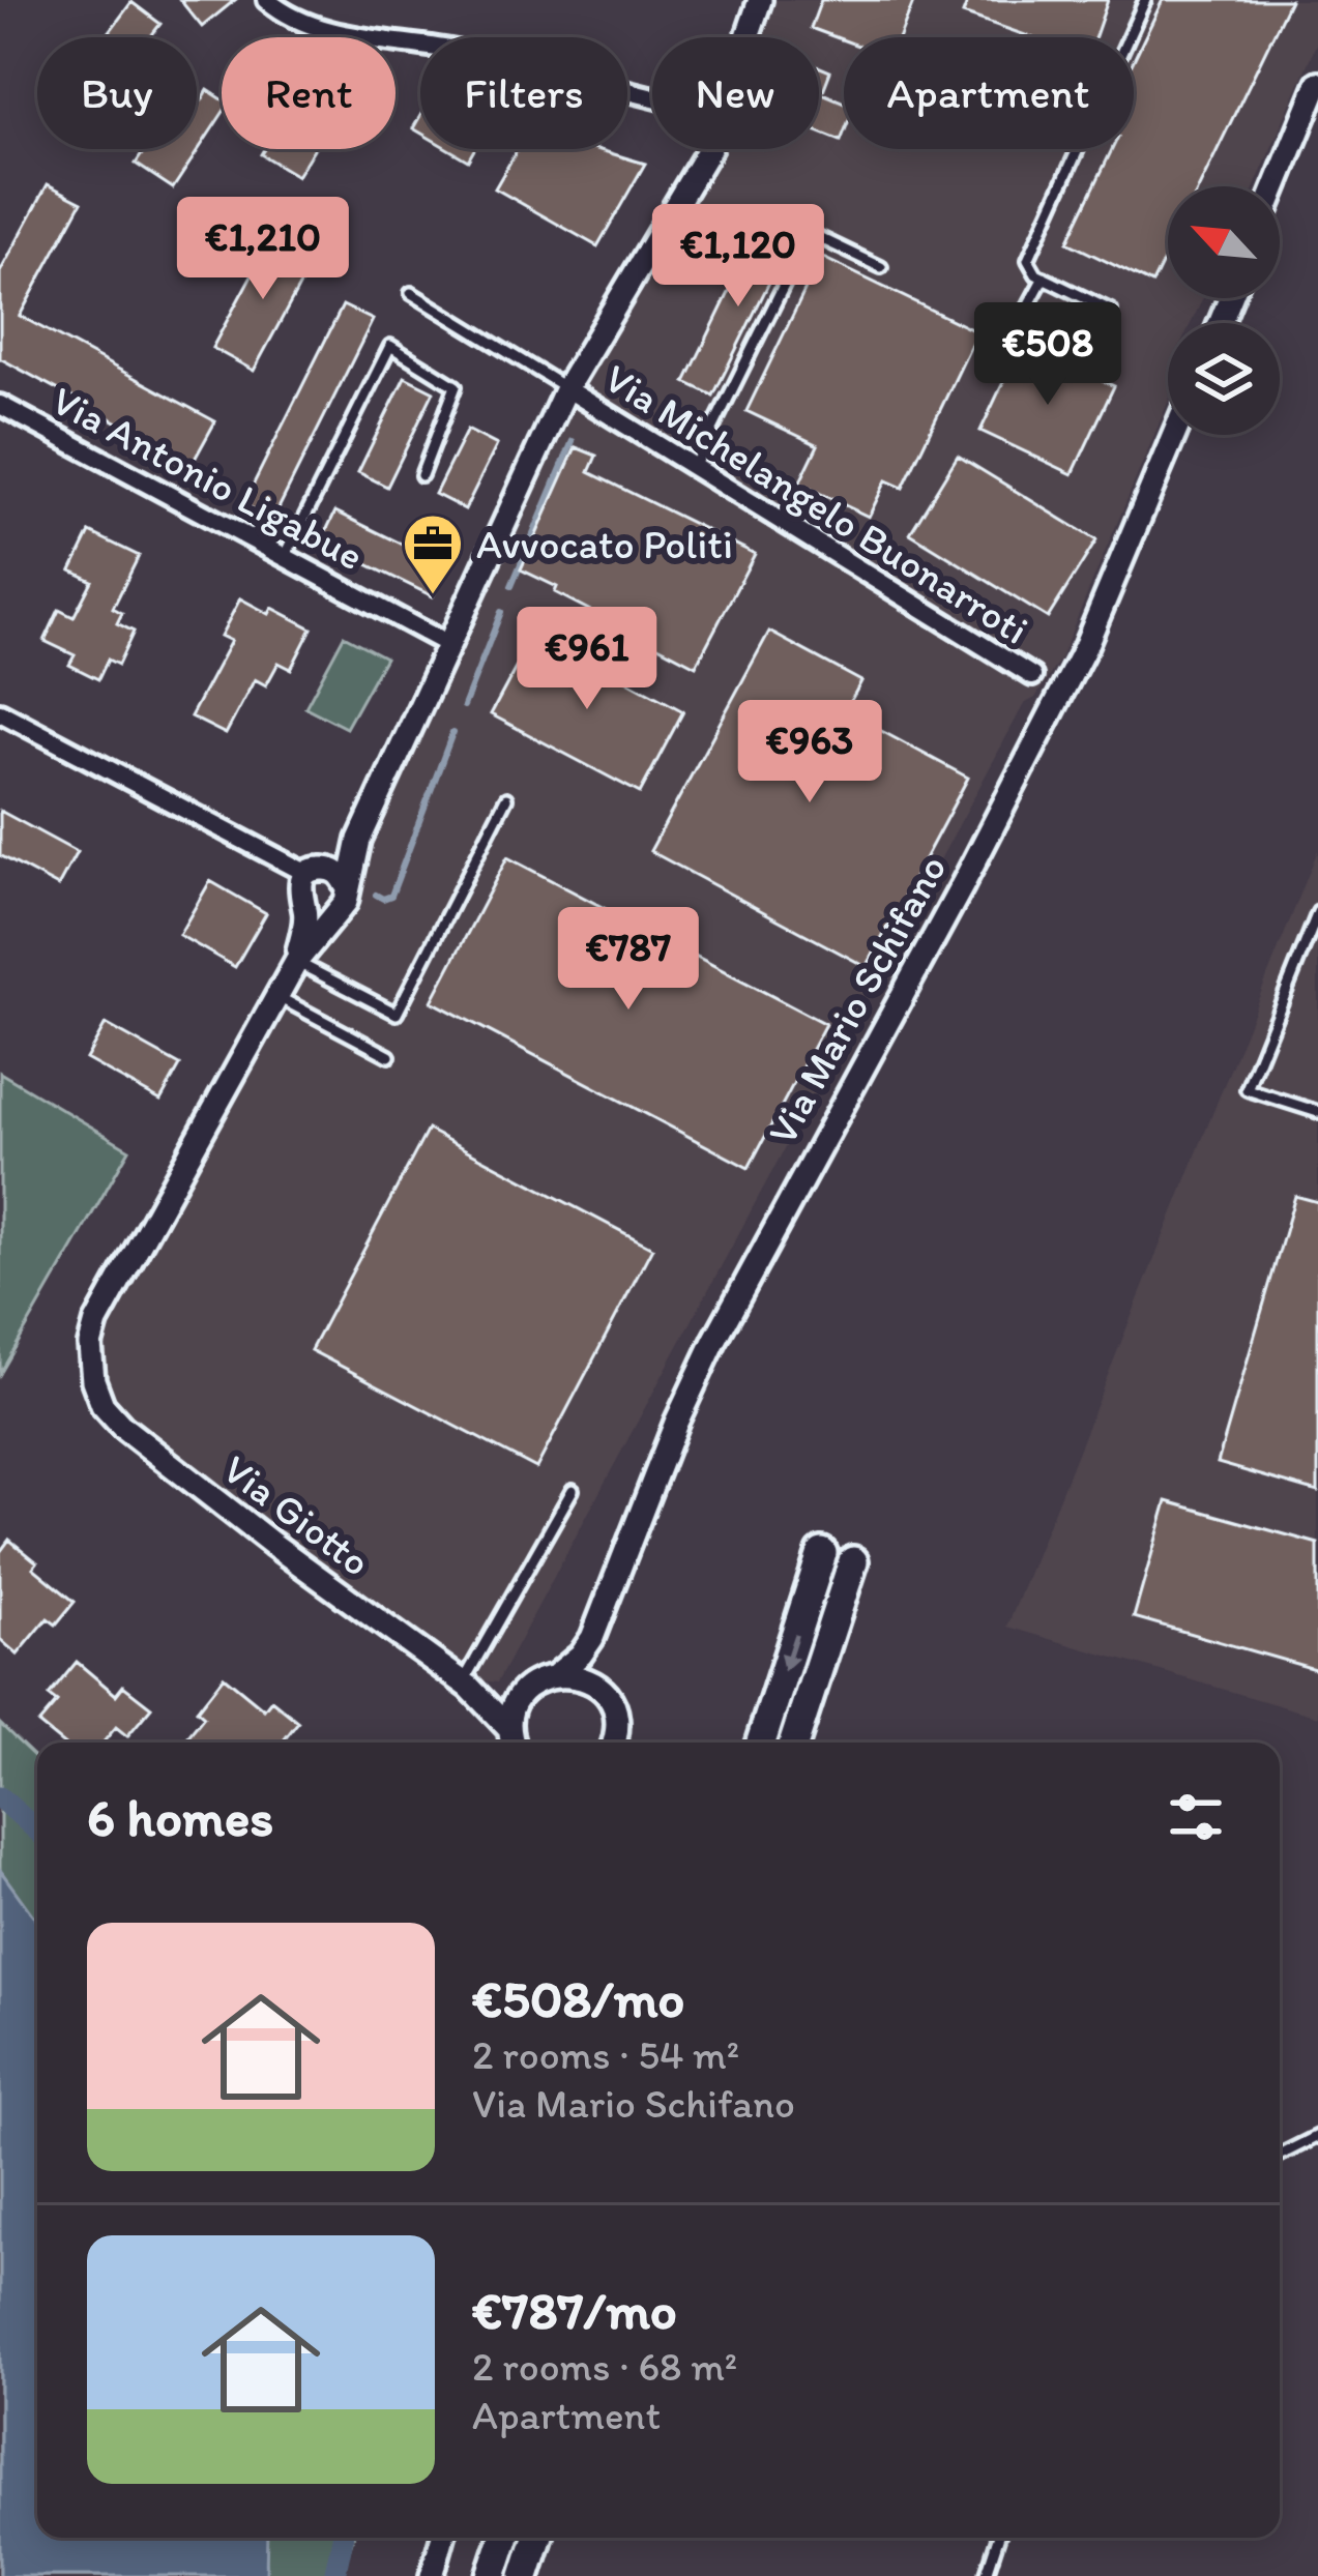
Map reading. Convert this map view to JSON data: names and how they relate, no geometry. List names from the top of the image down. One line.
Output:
{"streets":{"street":["Via Antonio Ligabue","Via Michelangelo Buonarroti","Via Mario Schifano","Via Giotto"]},"places":{"office":["Avvocato Politi"]},"north":"top left","page":{"chip":["Buy","Rent","Filters","New","Apartment"],"price":["€1,210","€1,120","€508","€961","€963","€787"],"heading":"6 homes","list":[{"name":"€508/mo","note":"2 rooms · 54 m² · Via Mario Schifano"},{"name":"€787/mo","note":"2 rooms · 68 m² · Apartment"}]}}
